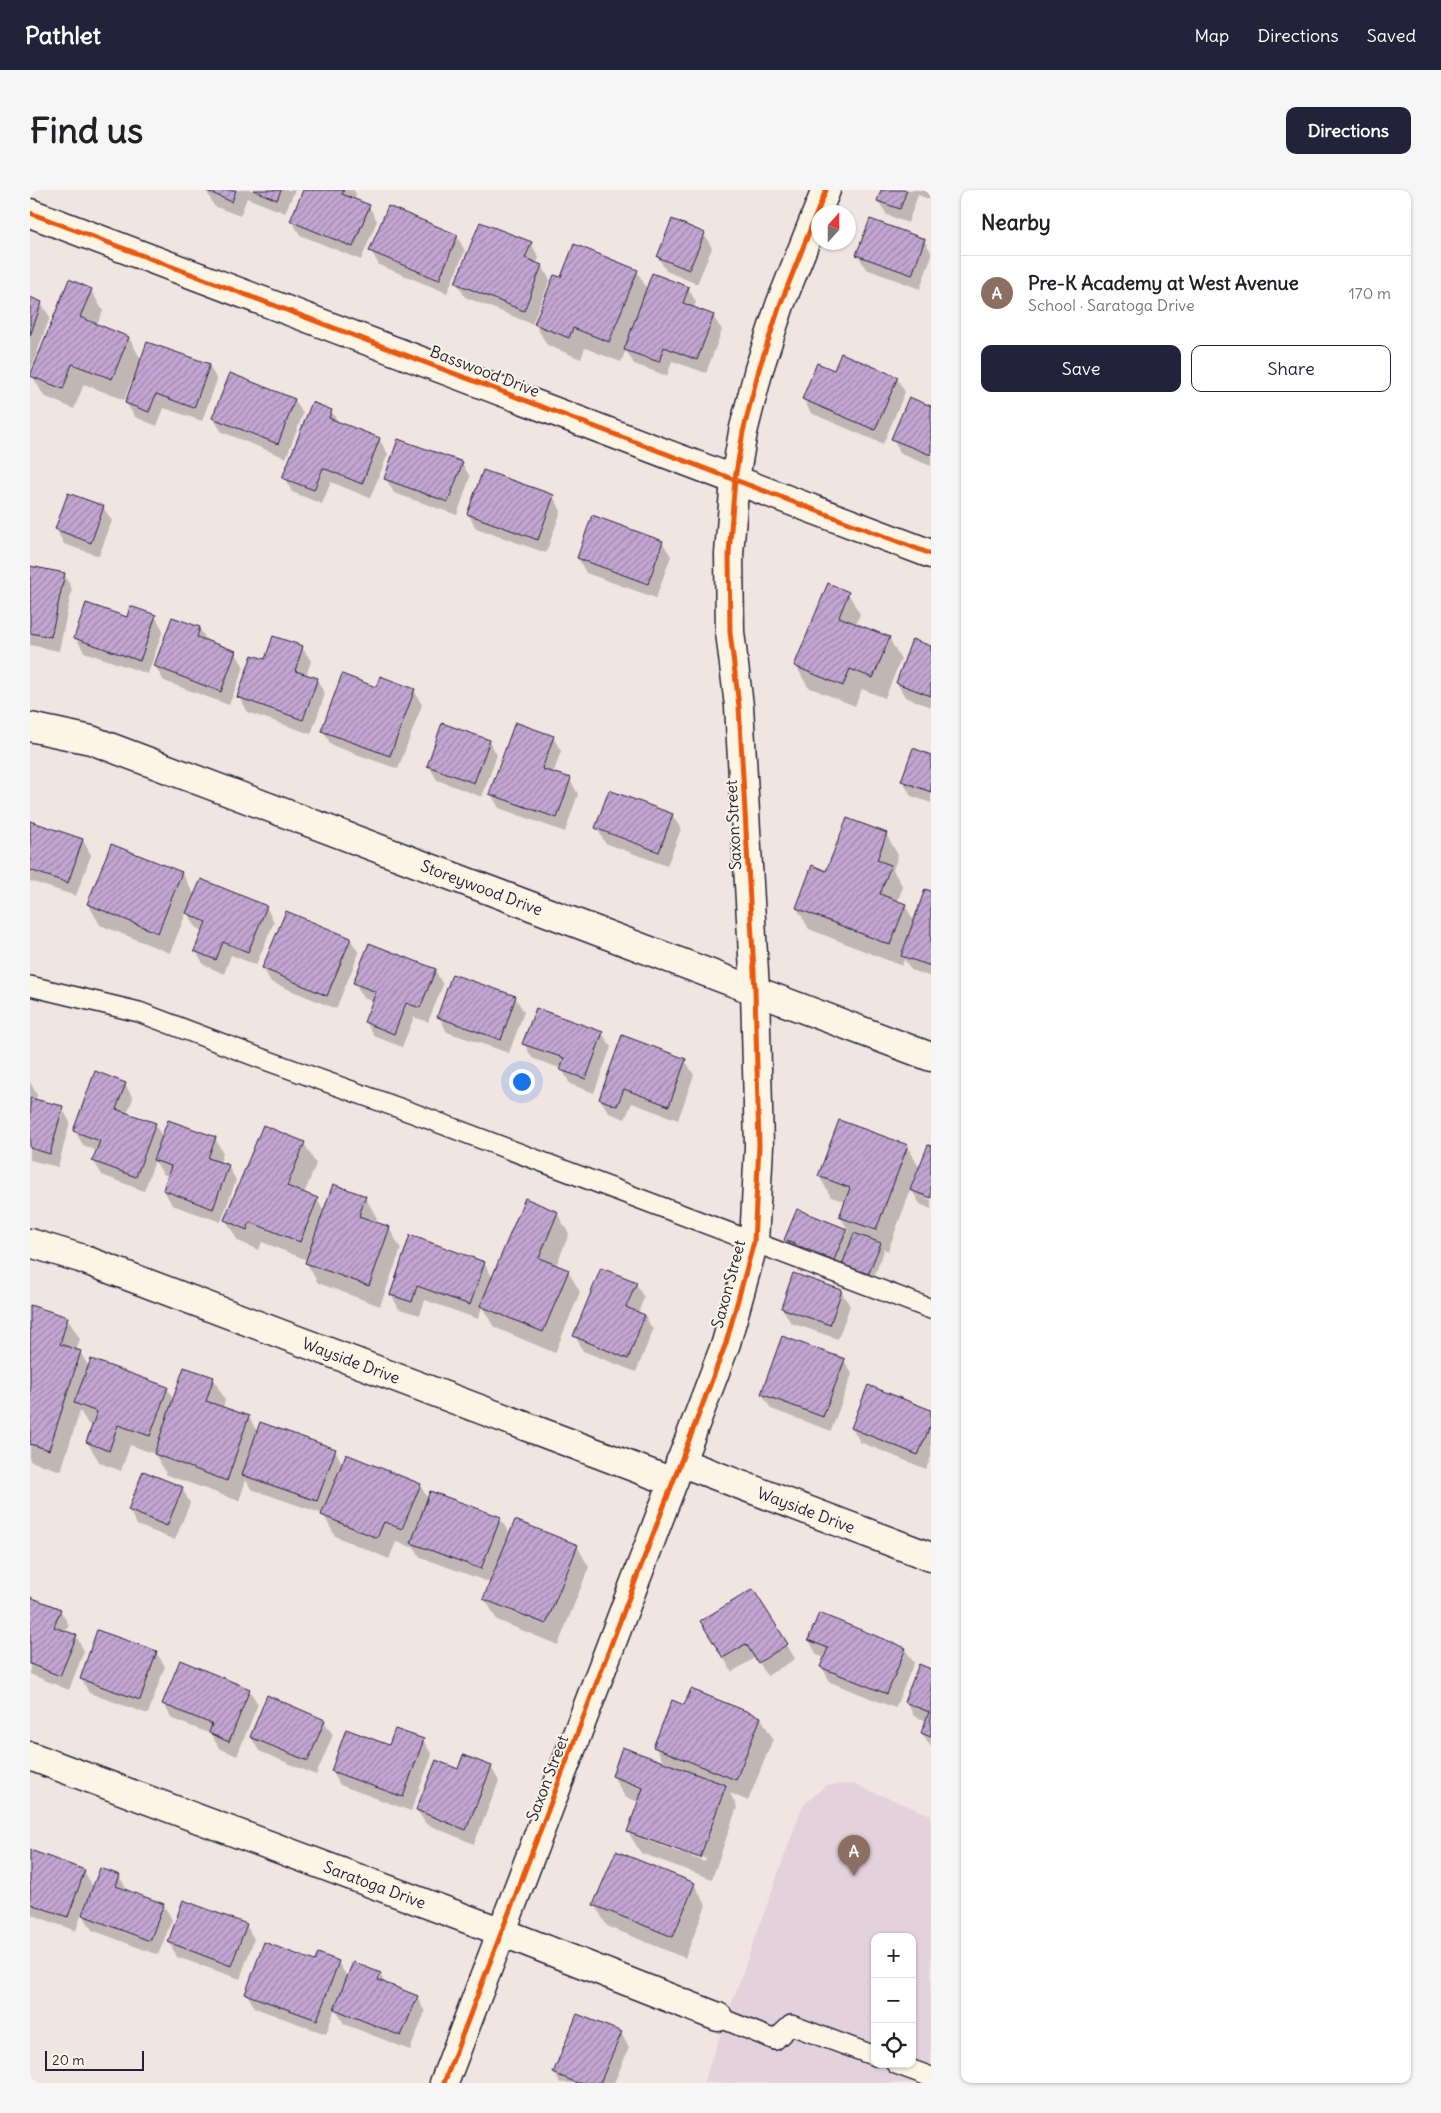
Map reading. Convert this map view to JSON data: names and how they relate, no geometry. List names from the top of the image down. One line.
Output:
{"streets":{"street":["Basswood Drive","Saxon Street","Storeywood Drive","Wayside Drive","Saratoga Drive"]},"crossings":[["Basswood Drive","Saxon Street"],["Saxon Street","Storeywood Drive"],["Saxon Street","Wayside Drive"],["Saxon Street","Saratoga Drive"]],"scale_bar":"20 m","north":"top","page":{"header":"Pathlet","nav":["Map","Directions","Saved"],"buttons":["Directions",["Save","Share"]],"title":"Find us","heading":"Nearby","list":[{"mark":"A","name":"Pre-K Academy at West Avenue","note":"School · Saratoga Drive","value":"170 m"}],"pins":"A","map_buttons":["+","−"],"scale":"20 m"}}
